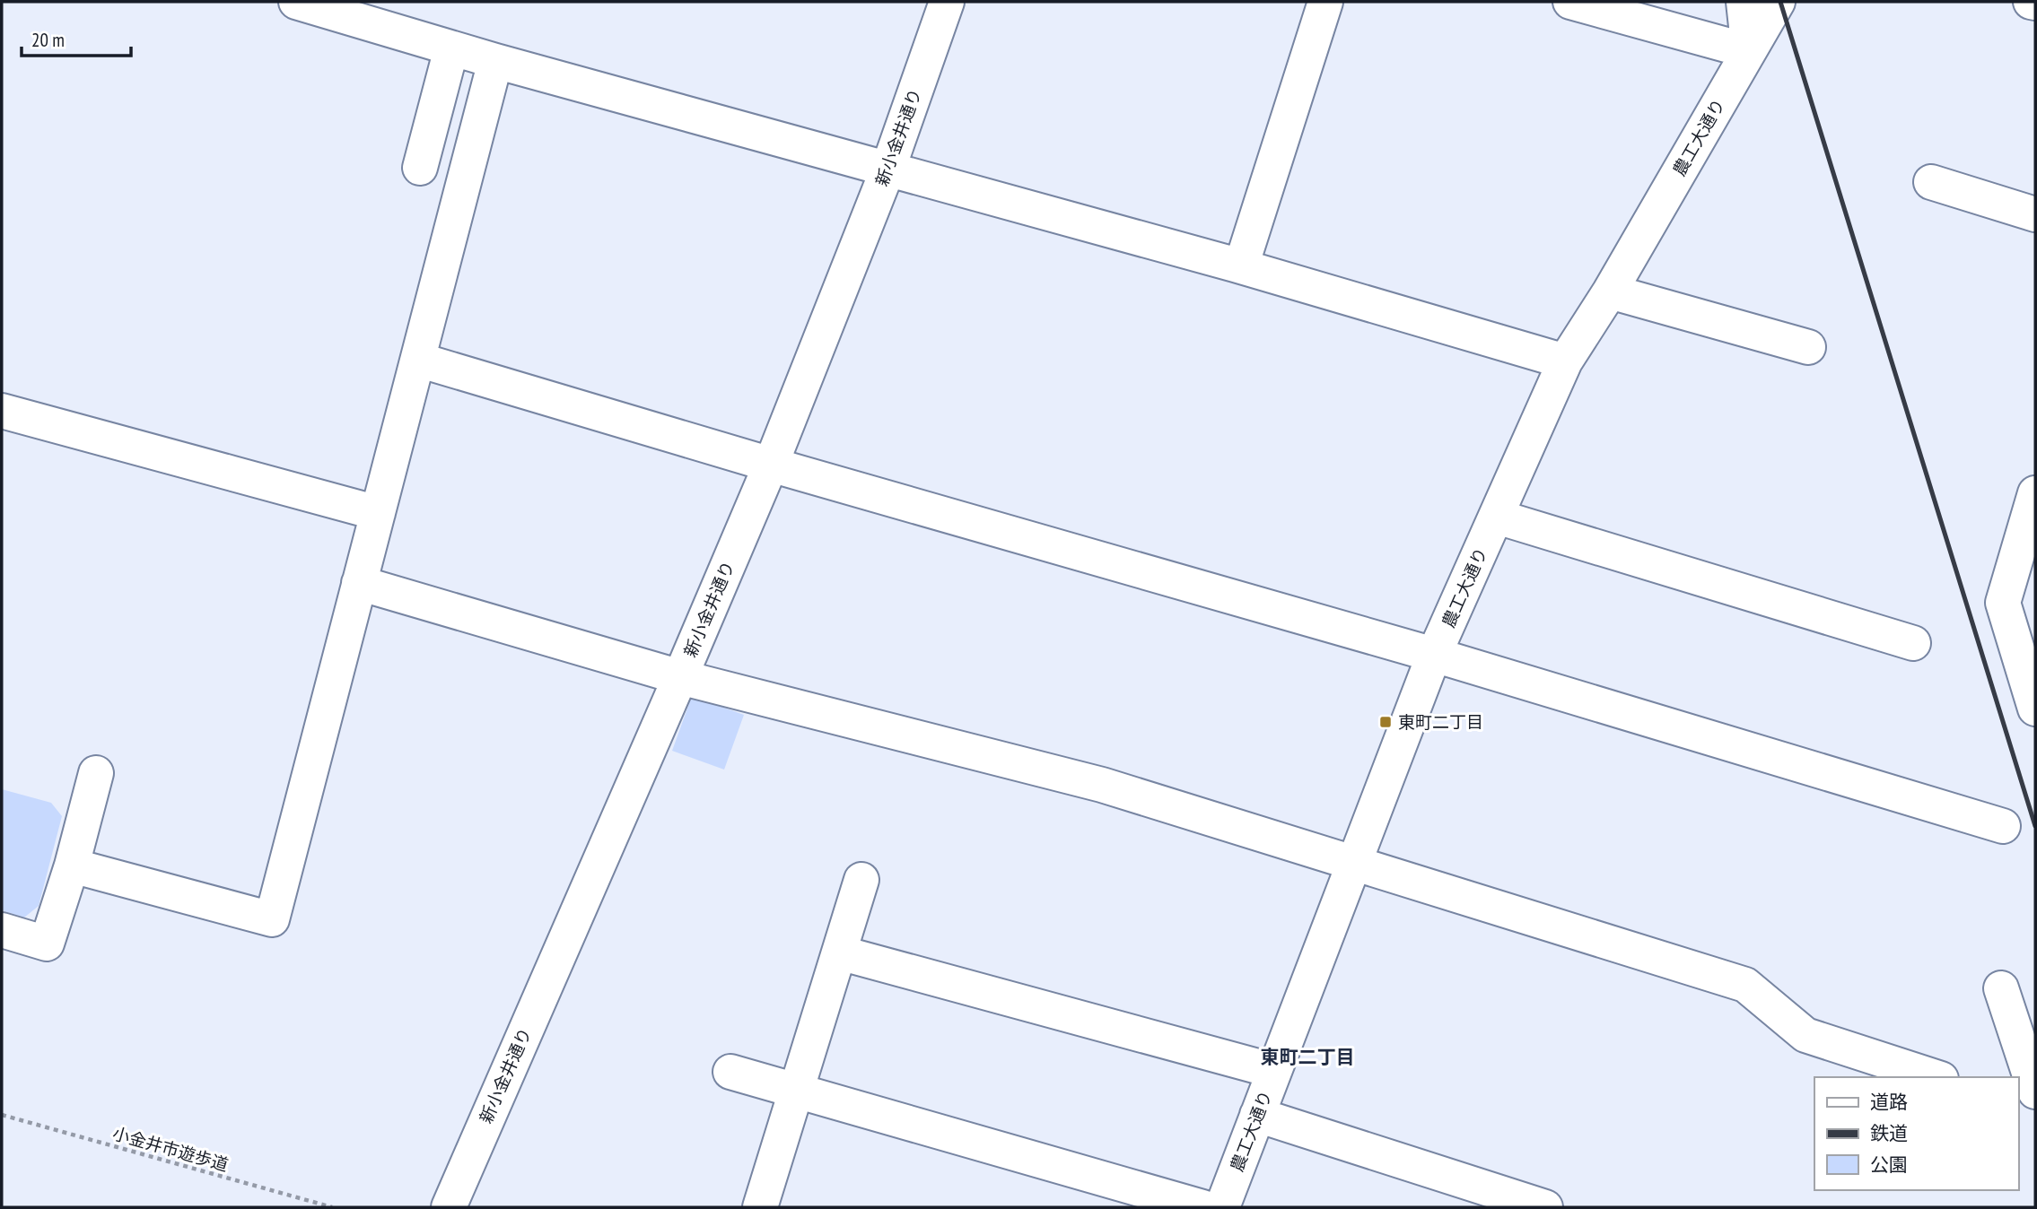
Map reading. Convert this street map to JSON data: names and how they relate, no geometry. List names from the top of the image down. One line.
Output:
{"streets":{"street":["新小金井通り","農工大通り"],"path":["小金井市遊歩道"]},"districts":["東町二丁目"],"places":{"transit":["東町二丁目"]},"legend":["道路","鉄道","公園"],"scale_bar":"20 m"}
